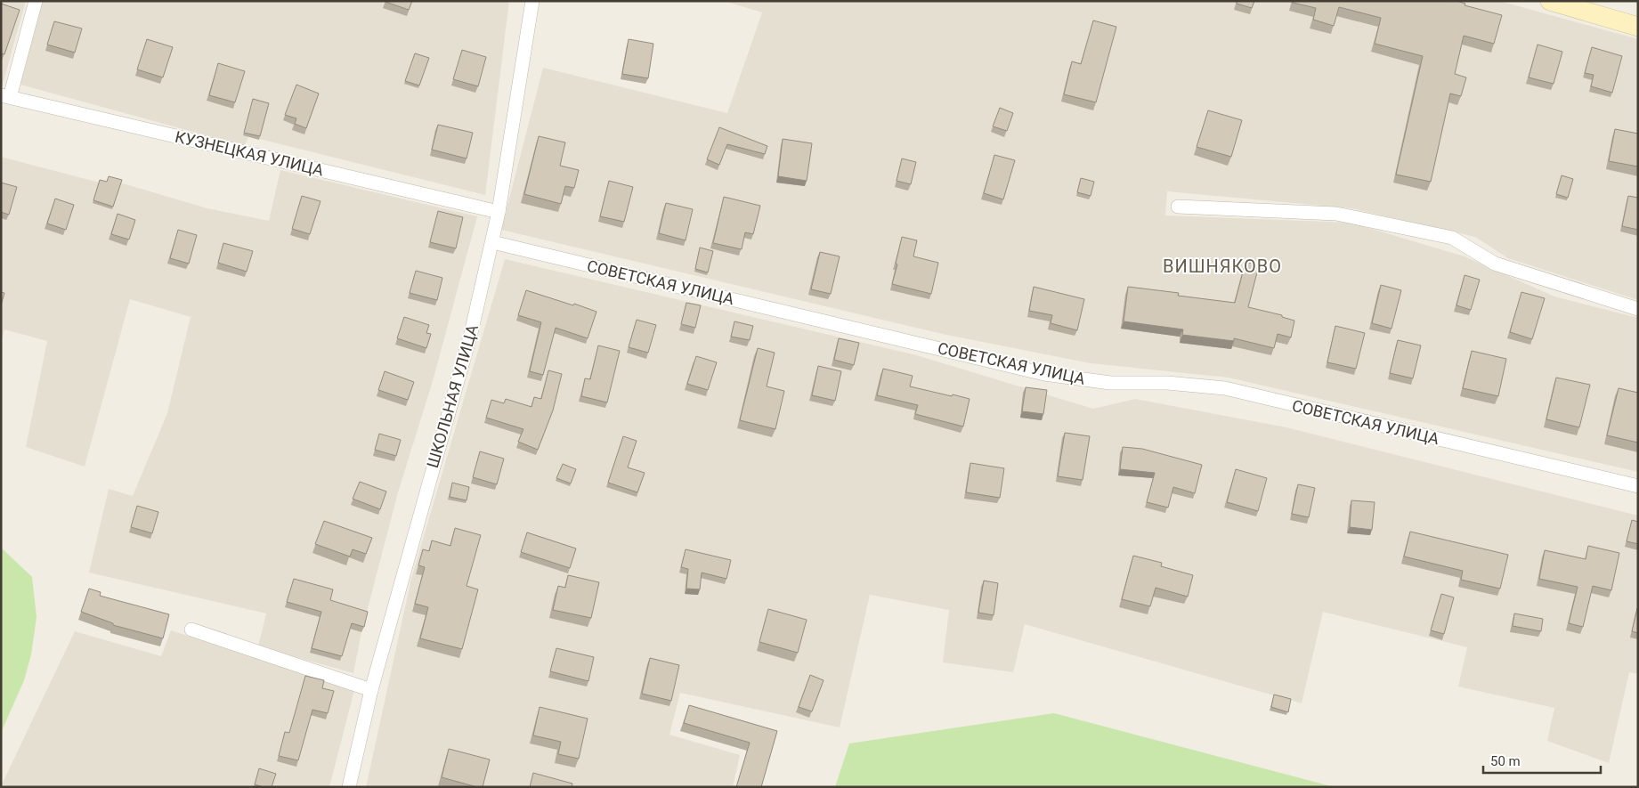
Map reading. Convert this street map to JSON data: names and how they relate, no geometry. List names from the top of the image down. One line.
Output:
{"streets":{"street":["КУЗНЕЦКАЯ УЛИЦА","СОВЕТСКАЯ УЛИЦА","ШКОЛЬНАЯ УЛИЦА"]},"crossings":[["КУЗНЕЦКАЯ УЛИЦА","ШКОЛЬНАЯ УЛИЦА"],["СОВЕТСКАЯ УЛИЦА","ШКОЛЬНАЯ УЛИЦА"]],"districts":["ВИШНЯКОВО"],"scale_bar":"50 m"}
